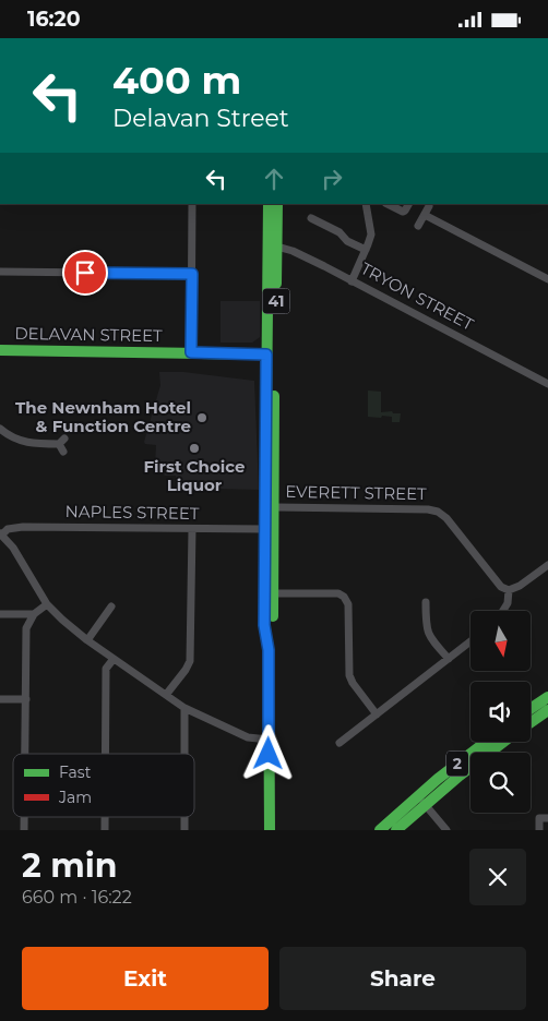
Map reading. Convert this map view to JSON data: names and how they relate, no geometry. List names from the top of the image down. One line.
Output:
{"streets":{"main road":["41","DELAVAN STREET","2"],"street":["TRYON STREET","EVERETT STREET","NAPLES STREET"]},"crossings":[["TRYON STREET","41"],["41","DELAVAN STREET"],["41","EVERETT STREET"],["41","NAPLES STREET"]],"places":["The Newnham Hotel & Function Centre","First Choice Liquor"],"legend":["Fast","Jam"],"north":"bottom","page":{"status":"16:20","turn":["400 m","Delavan Street"],"heading":["2 min","660 m · 16:22"],"buttons":["Exit","Share"]}}
